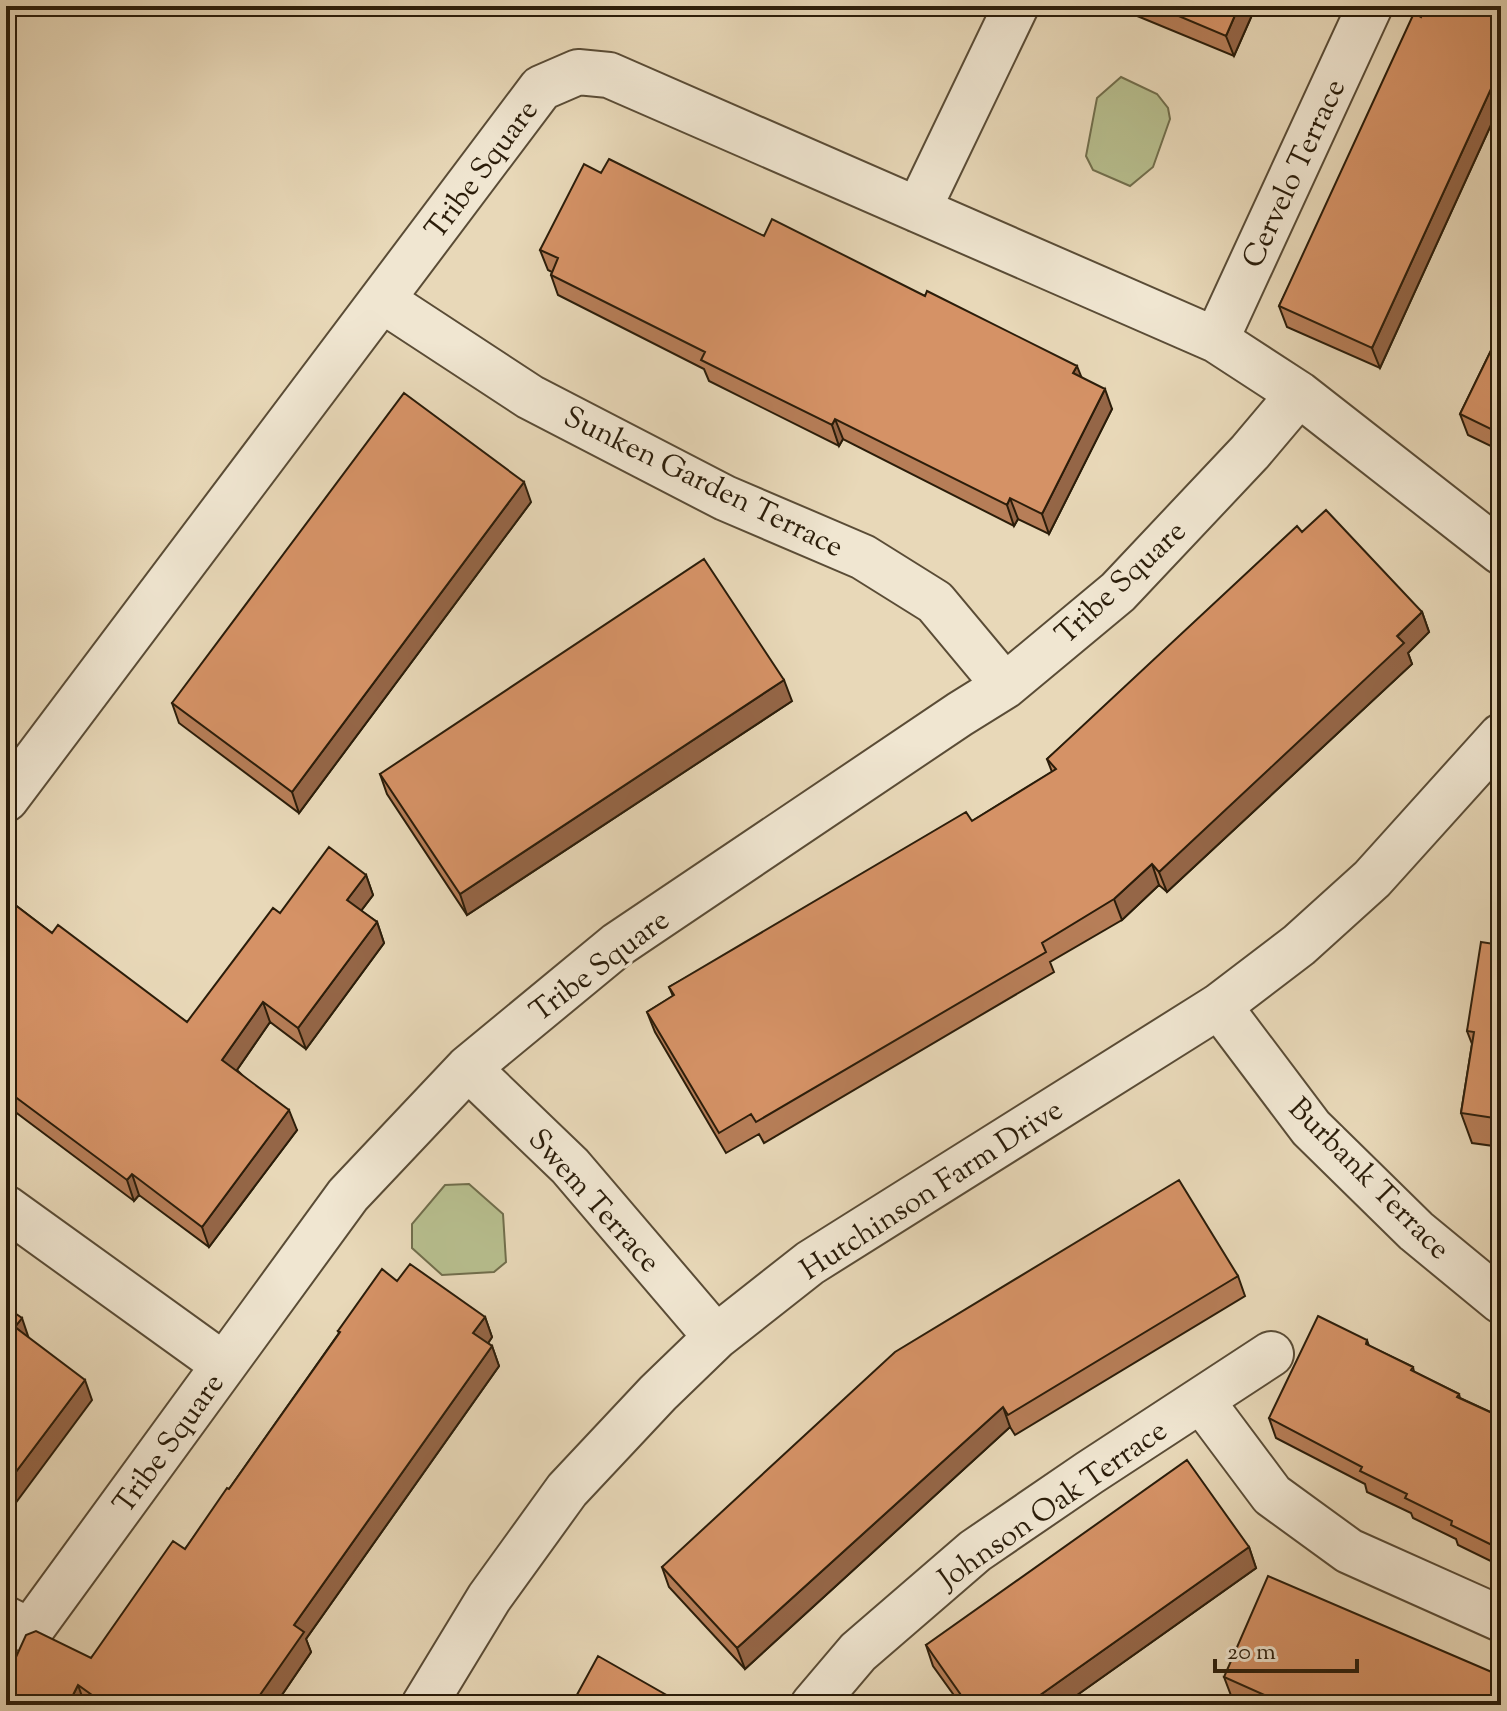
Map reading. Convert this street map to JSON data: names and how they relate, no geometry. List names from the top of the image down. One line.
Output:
{"streets":{"street":["Tribe Square","Cervelo Terrace","Sunken Garden Terrace","Burbank Terrace","Hutchinson Farm Drive","Swem Terrace","Johnson Oak Terrace"]},"crossings":[["Tribe Square","Cervelo Terrace"],["Tribe Square","Sunken Garden Terrace"],["Tribe Square","Swem Terrace"],["Burbank Terrace","Hutchinson Farm Drive"],["Hutchinson Farm Drive","Swem Terrace"]],"scale_bar":"20 m"}
